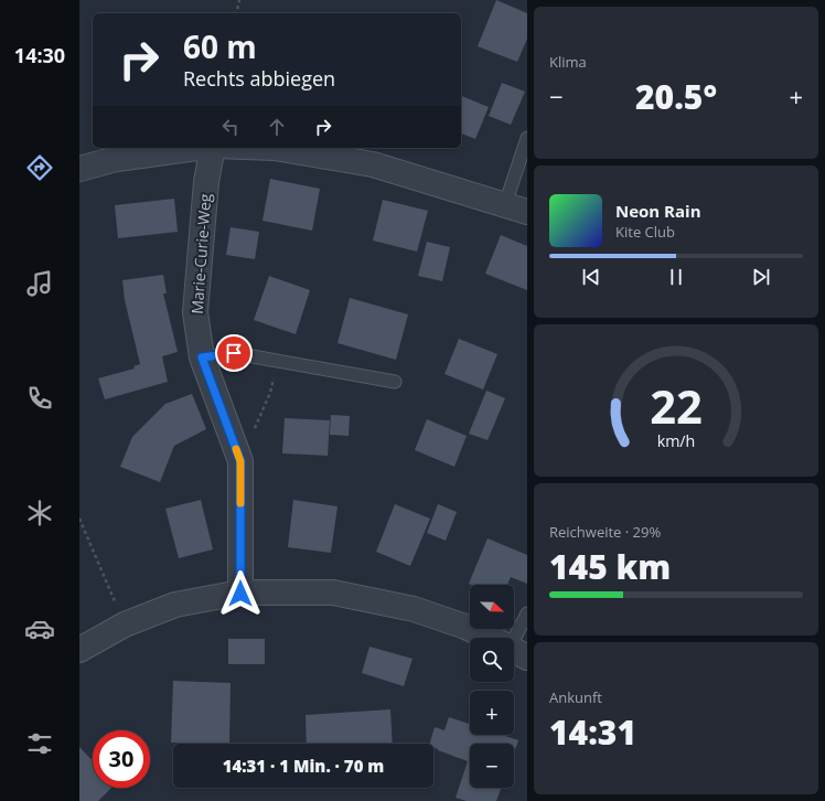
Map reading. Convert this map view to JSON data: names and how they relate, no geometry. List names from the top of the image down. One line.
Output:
{"streets":{"street":["Marie-Curie-Weg"]},"north":"right","page":{"tabs":"14:30","tile":["Klima",["Reichweite · 29%","145 km"],["Ankunft","14:31"]],"turn":["60 m","Rechts abbiegen"],"heat":["−","20.5°","+"],"song":["Neon Rain","Kite Club"],"map_buttons":["+","−"],"limit":"30","trip":"14:31 · 1 Min. · 70 m","gauge":["22","km/h"]}}
